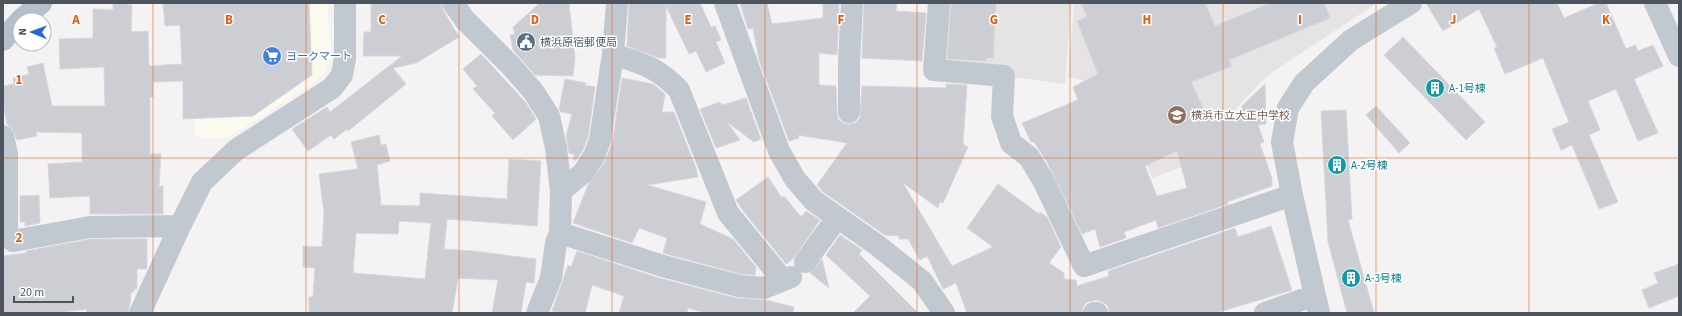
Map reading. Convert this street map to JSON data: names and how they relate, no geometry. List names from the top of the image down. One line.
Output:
{"places":{"public building":["横浜原宿郵便局"],"supermarket":["ヨークマート"],"building":["A-1号棟","A-2号棟","A-3号棟"],"school or university":["横浜市立大正中学校"]},"scale_bar":"20 m","north":"left","grid":{"columns":["A","B","C","D","E","F","G","H","I","J","K"],"rows":["1","2"]}}
